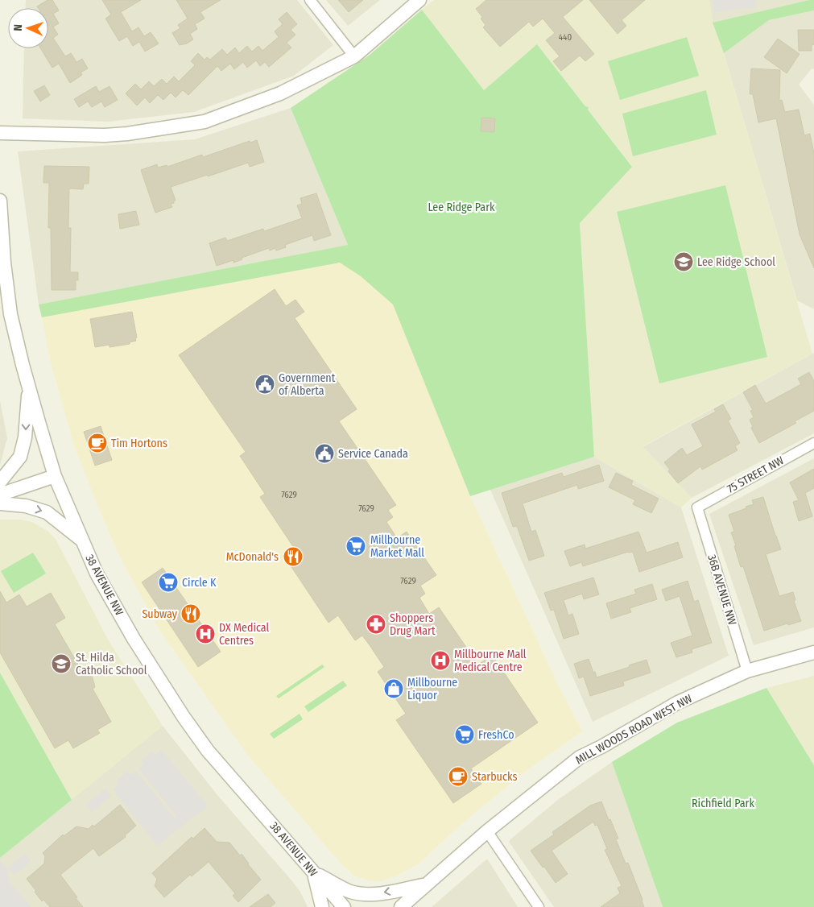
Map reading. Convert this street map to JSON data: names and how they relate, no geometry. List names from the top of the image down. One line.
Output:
{"streets":{"street":["75 STREET NW","38 AVENUE NW","36B AVENUE NW","MILL WOODS ROAD WEST NW"]},"crossings":[["75 STREET NW","36B AVENUE NW"],["36B AVENUE NW","MILL WOODS ROAD WEST NW"]],"parks":["Lee Ridge Park","Richfield Park"],"places":{"school or university":["Lee Ridge School","St. Hilda Catholic School"],"public building":["Government of Alberta","Service Canada"],"cafe":["Tim Hortons","Starbucks"],"supermarket":["Millbourne Market Mall","Circle K","FreshCo"],"restaurant":["McDonald's","Subway"],"pharmacy":["Shoppers Drug Mart"],"hospital":["DX Medical Centres","Millbourne Mall Medical Centre"],"shop":["Millbourne Liquor"]},"house_numbers":["440","7629","7629","7629"],"north":"left"}
